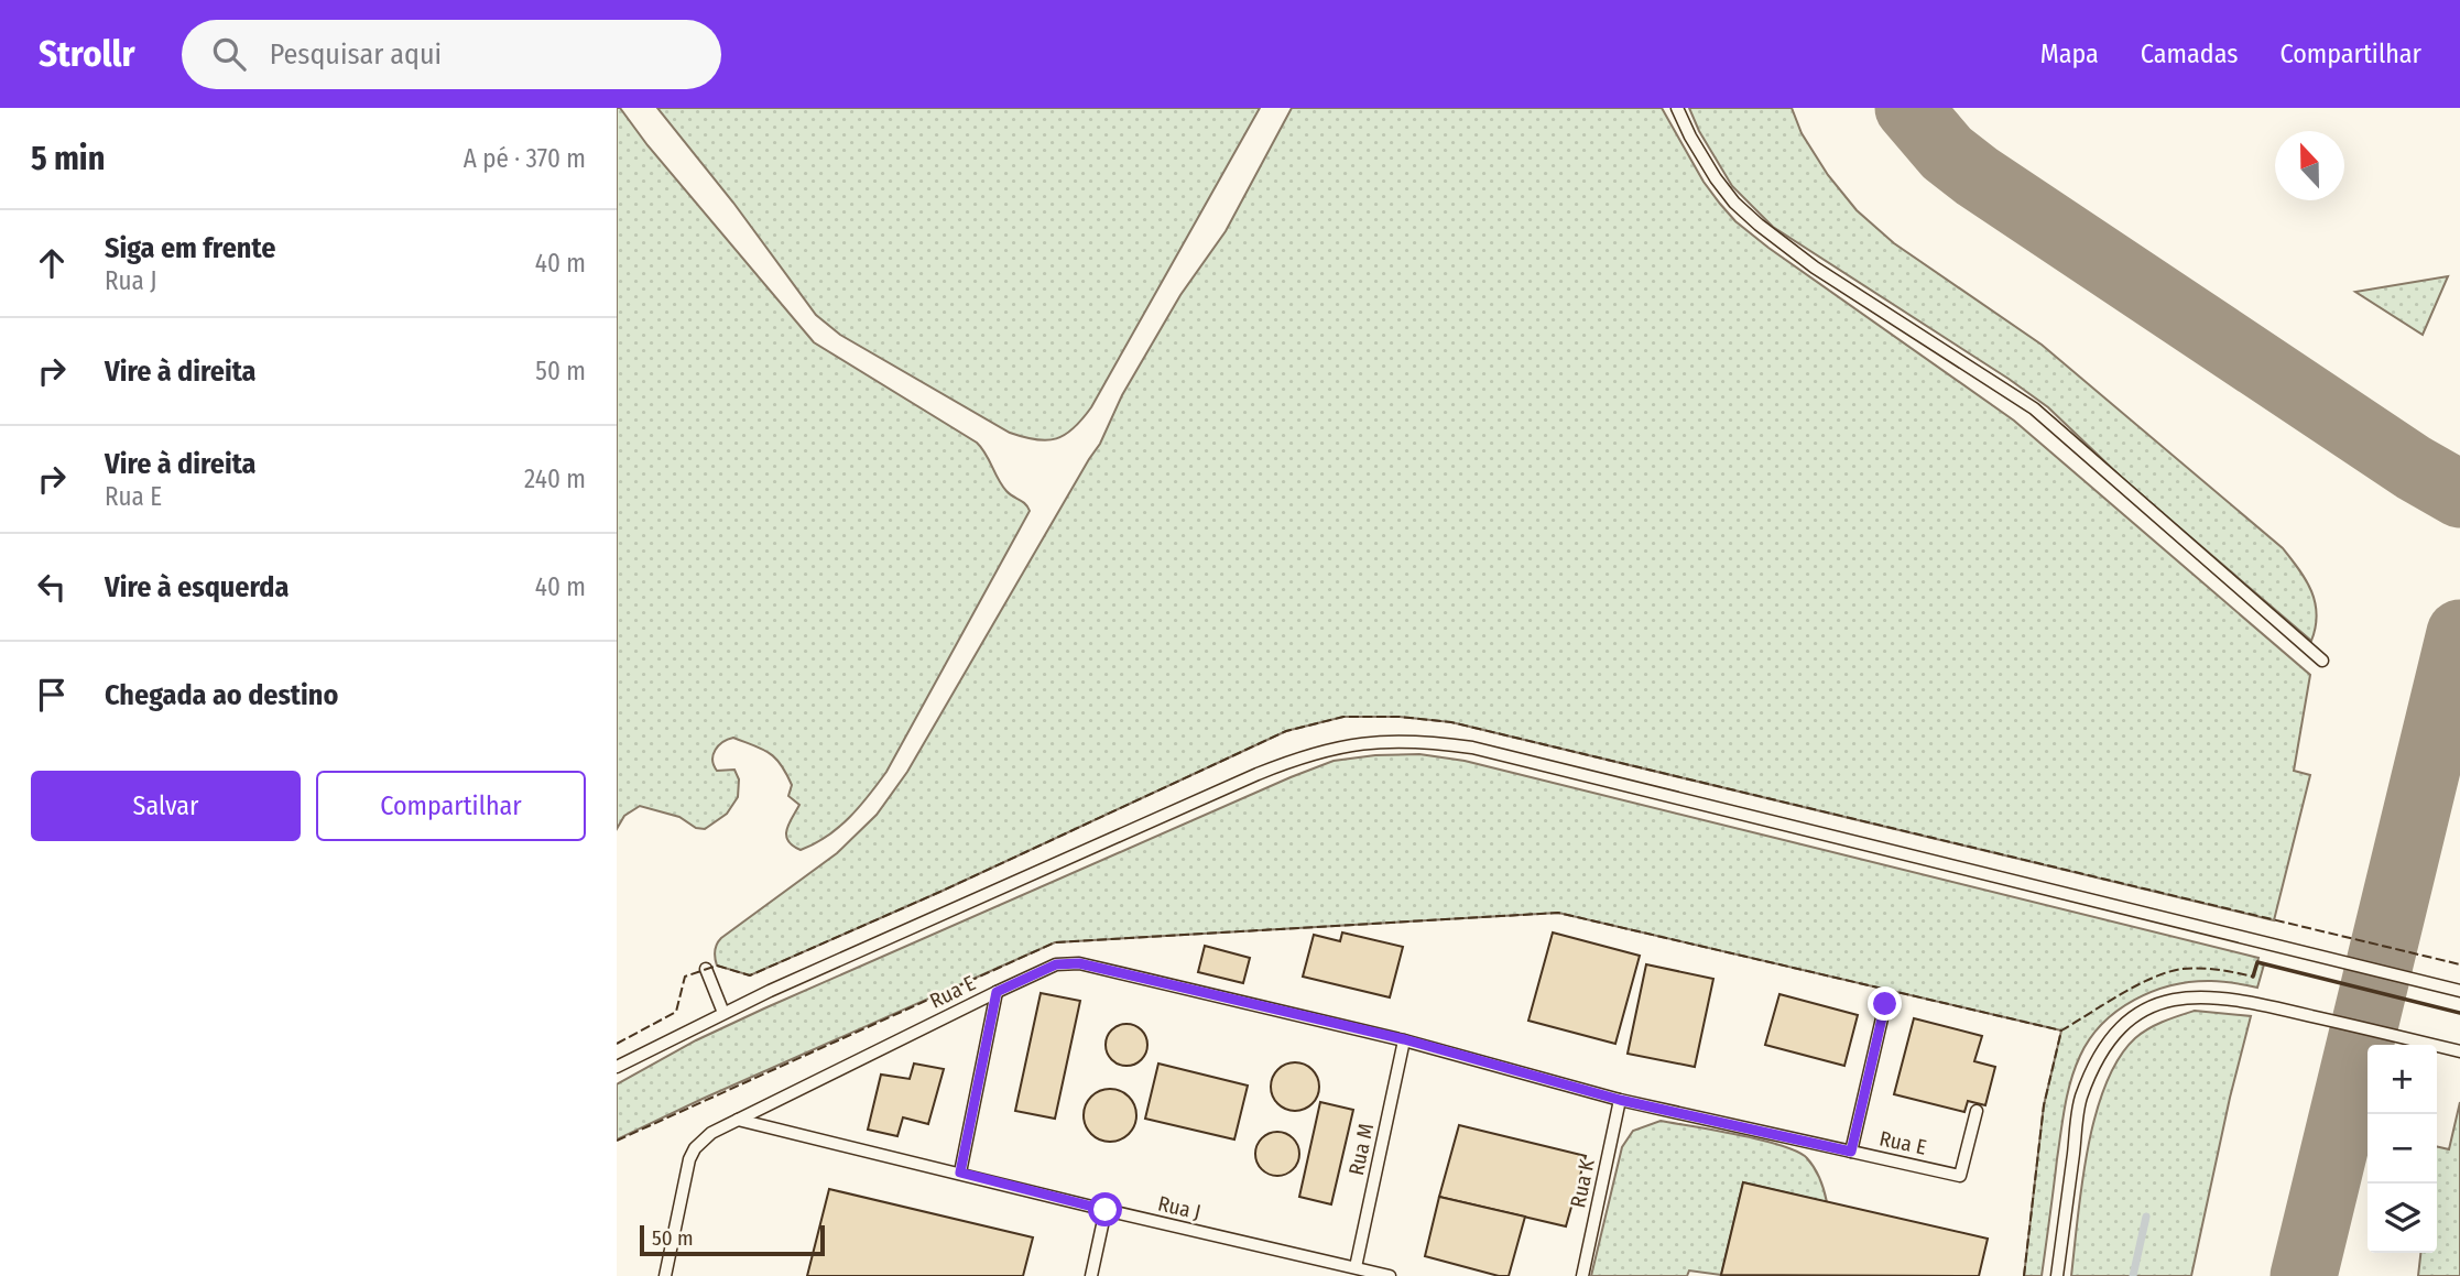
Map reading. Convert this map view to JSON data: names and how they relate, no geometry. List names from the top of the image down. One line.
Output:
{"streets":{"lane":["Rua E","Rua M","Rua K","Rua J"]},"crossings":[["Rua E","Rua M"],["Rua E","Rua K"],["Rua E","Rua J"],["Rua M","Rua J"]],"scale_bar":"50 m","north":"top","page":{"header":"Strollr","search":"Pesquisar aqui","nav":["Mapa","Camadas","Compartilhar"],"heading":["5 min","A pé · 370 m"],"list":[["Siga em frente","Rua J","40 m"],["Vire à direita","50 m"],["Vire à direita","Rua E","240 m"],["Vire à esquerda","40 m"],"Chegada ao destino"],"buttons":["Salvar","Compartilhar"],"map_buttons":["+","−"],"scale":"50 m"}}
